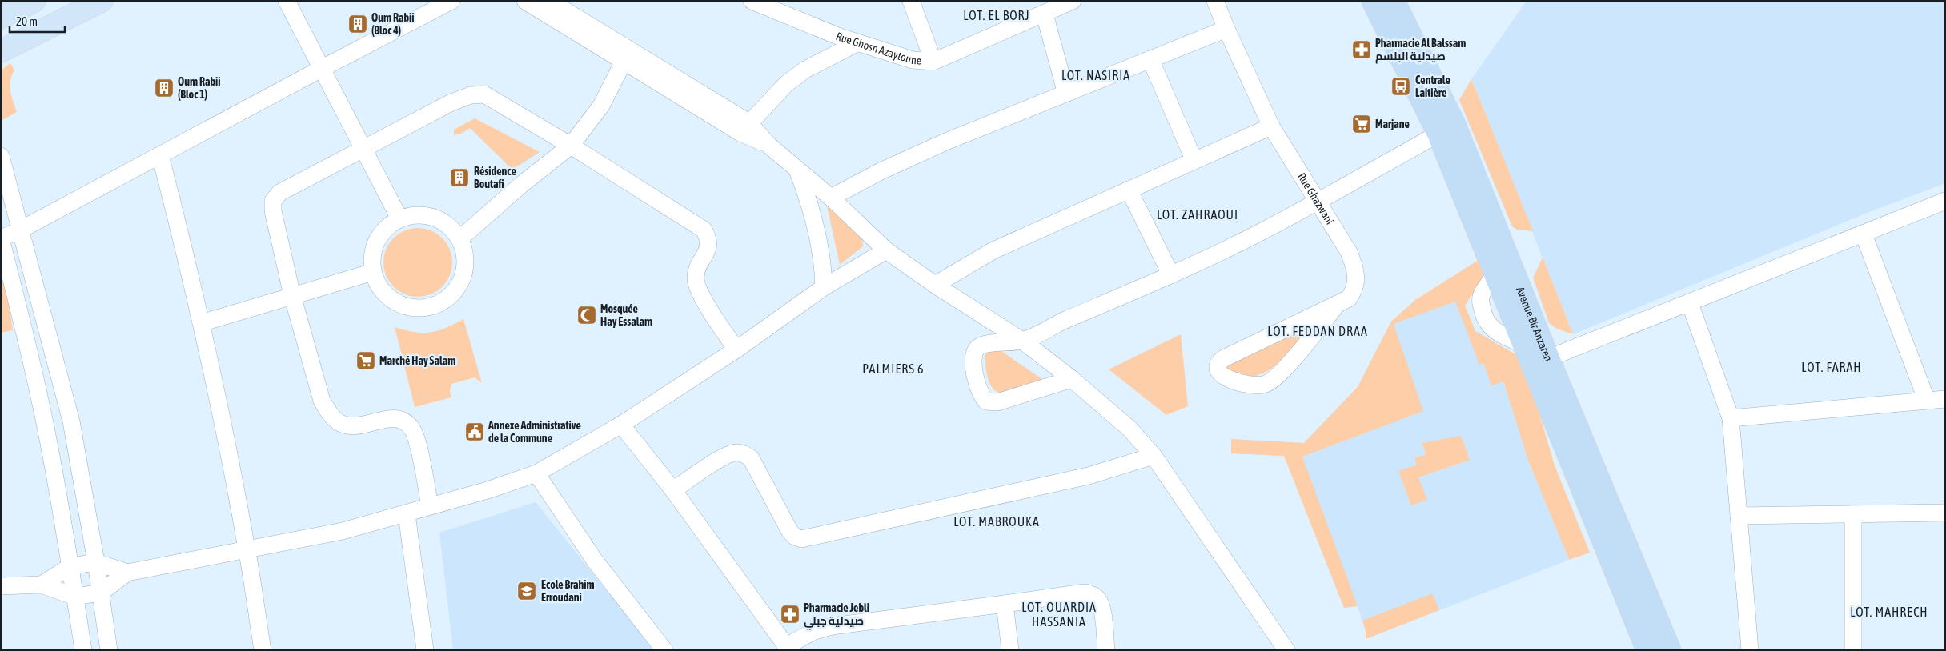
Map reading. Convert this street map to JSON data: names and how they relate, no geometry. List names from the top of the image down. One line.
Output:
{"streets":{"highway":["Avenue Bir Anzaren"],"street":["Rue Ghosn Azaytoune","Rue Ghazwani"]},"districts":["LOT. EL BORJ","LOT. NASIRIA","LOT. ZAHRAOUI","LOT. FEDDAN DRAA","LOT. FARAH","PALMIERS 6","LOT. MABROUKA","LOT. OUARDIA HASSANIA","LOT. MAHRECH"],"places":{"building":["Oum Rabii (Bloc 4)","Oum Rabii (Bloc 1)","Résidence Boutafi"],"pharmacy":["Pharmacie Al Balssam صيدلية البلسم","Pharmacie Jebli صيدلية جبلي"],"bus stop":["Centrale Laitière"],"supermarket":["Marjane","Marché Hay Salam"],"mosque":["Mosquée Hay Essalam"],"public building":["Annexe Administrative de la Commune"],"school or university":["Ecole Brahim Erroudani"]},"scale_bar":"20 m"}
